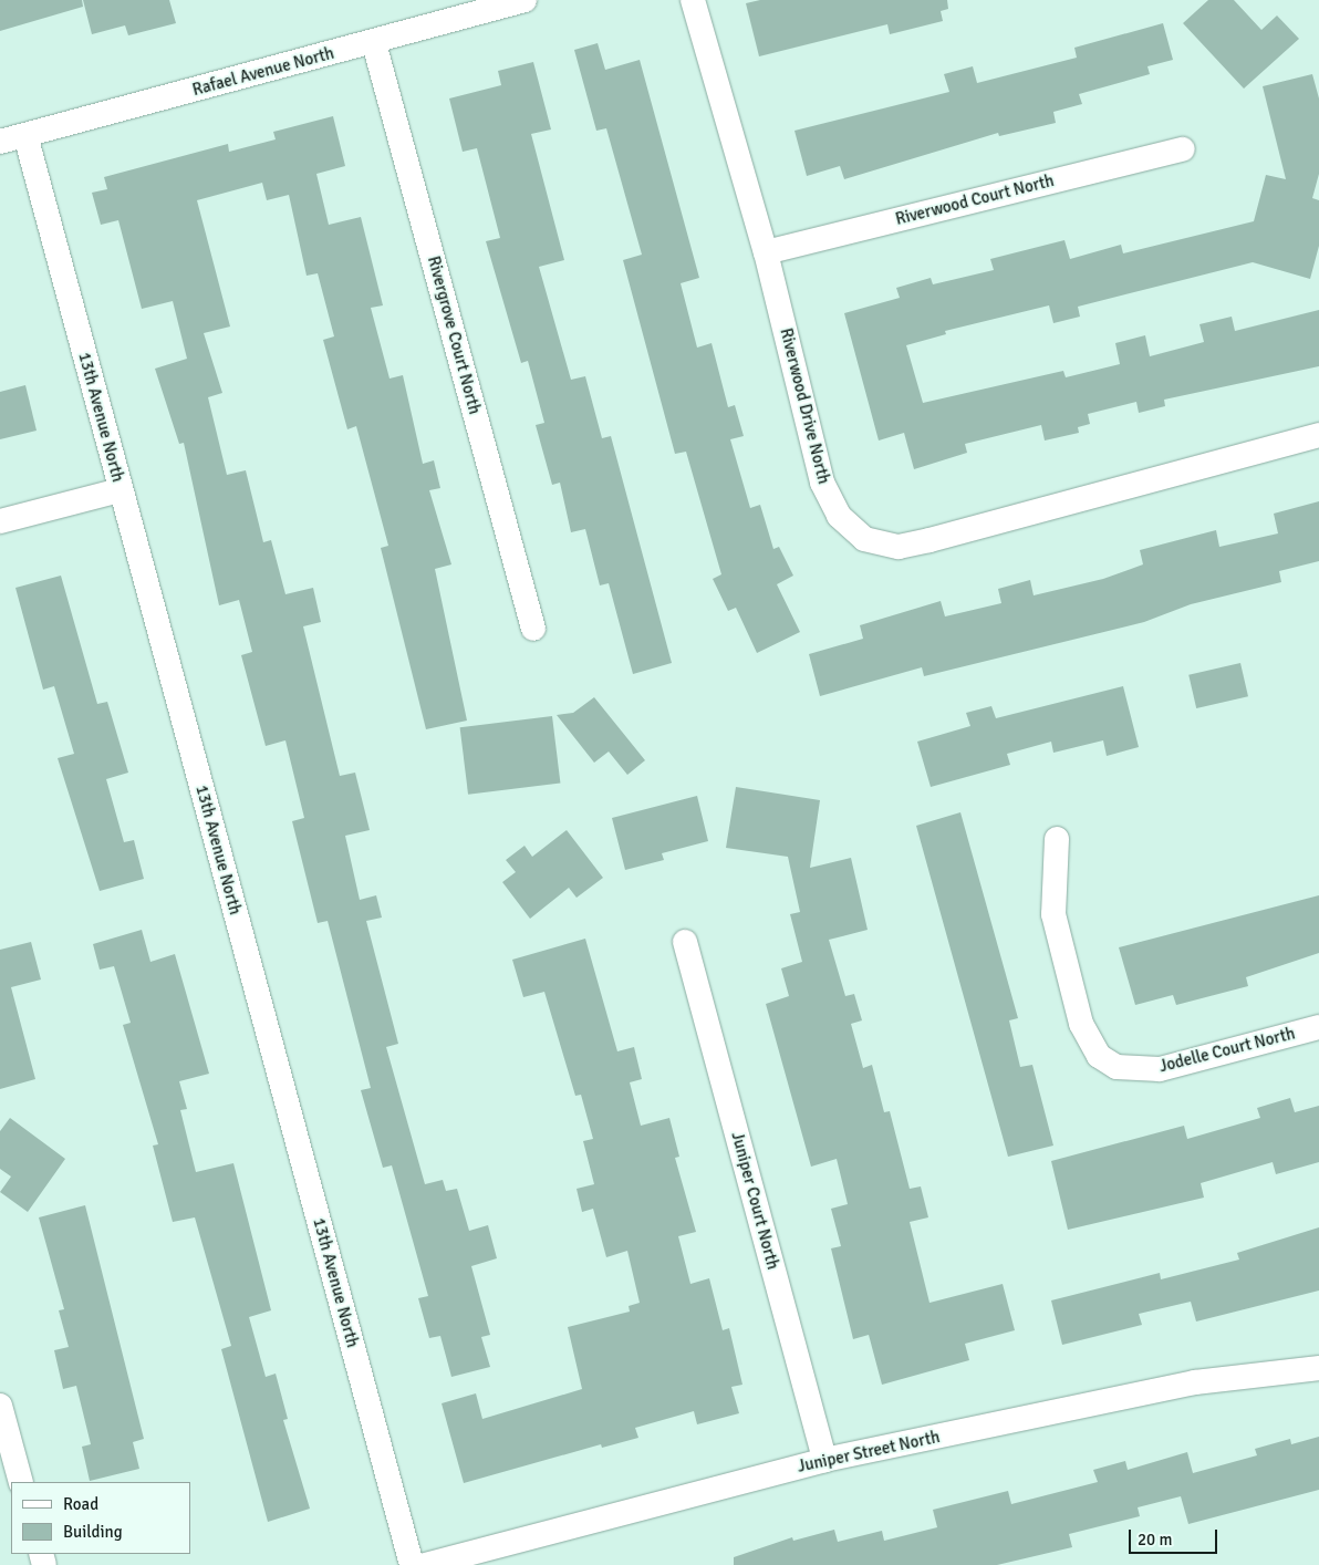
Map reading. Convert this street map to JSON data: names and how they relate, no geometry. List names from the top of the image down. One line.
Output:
{"streets":{"street":["Rafael Avenue North","Riverwood Court North","Rivergrove Court North","Riverwood Drive North","13th Avenue North","Jodelle Court North","Juniper Court North","Juniper Street North"]},"crossings":[["Rafael Avenue North","Rivergrove Court North"],["Rafael Avenue North","13th Avenue North"],["Riverwood Court North","Riverwood Drive North"],["Juniper Court North","Juniper Street North"]],"legend":["Road","Building"],"scale_bar":"20 m"}
